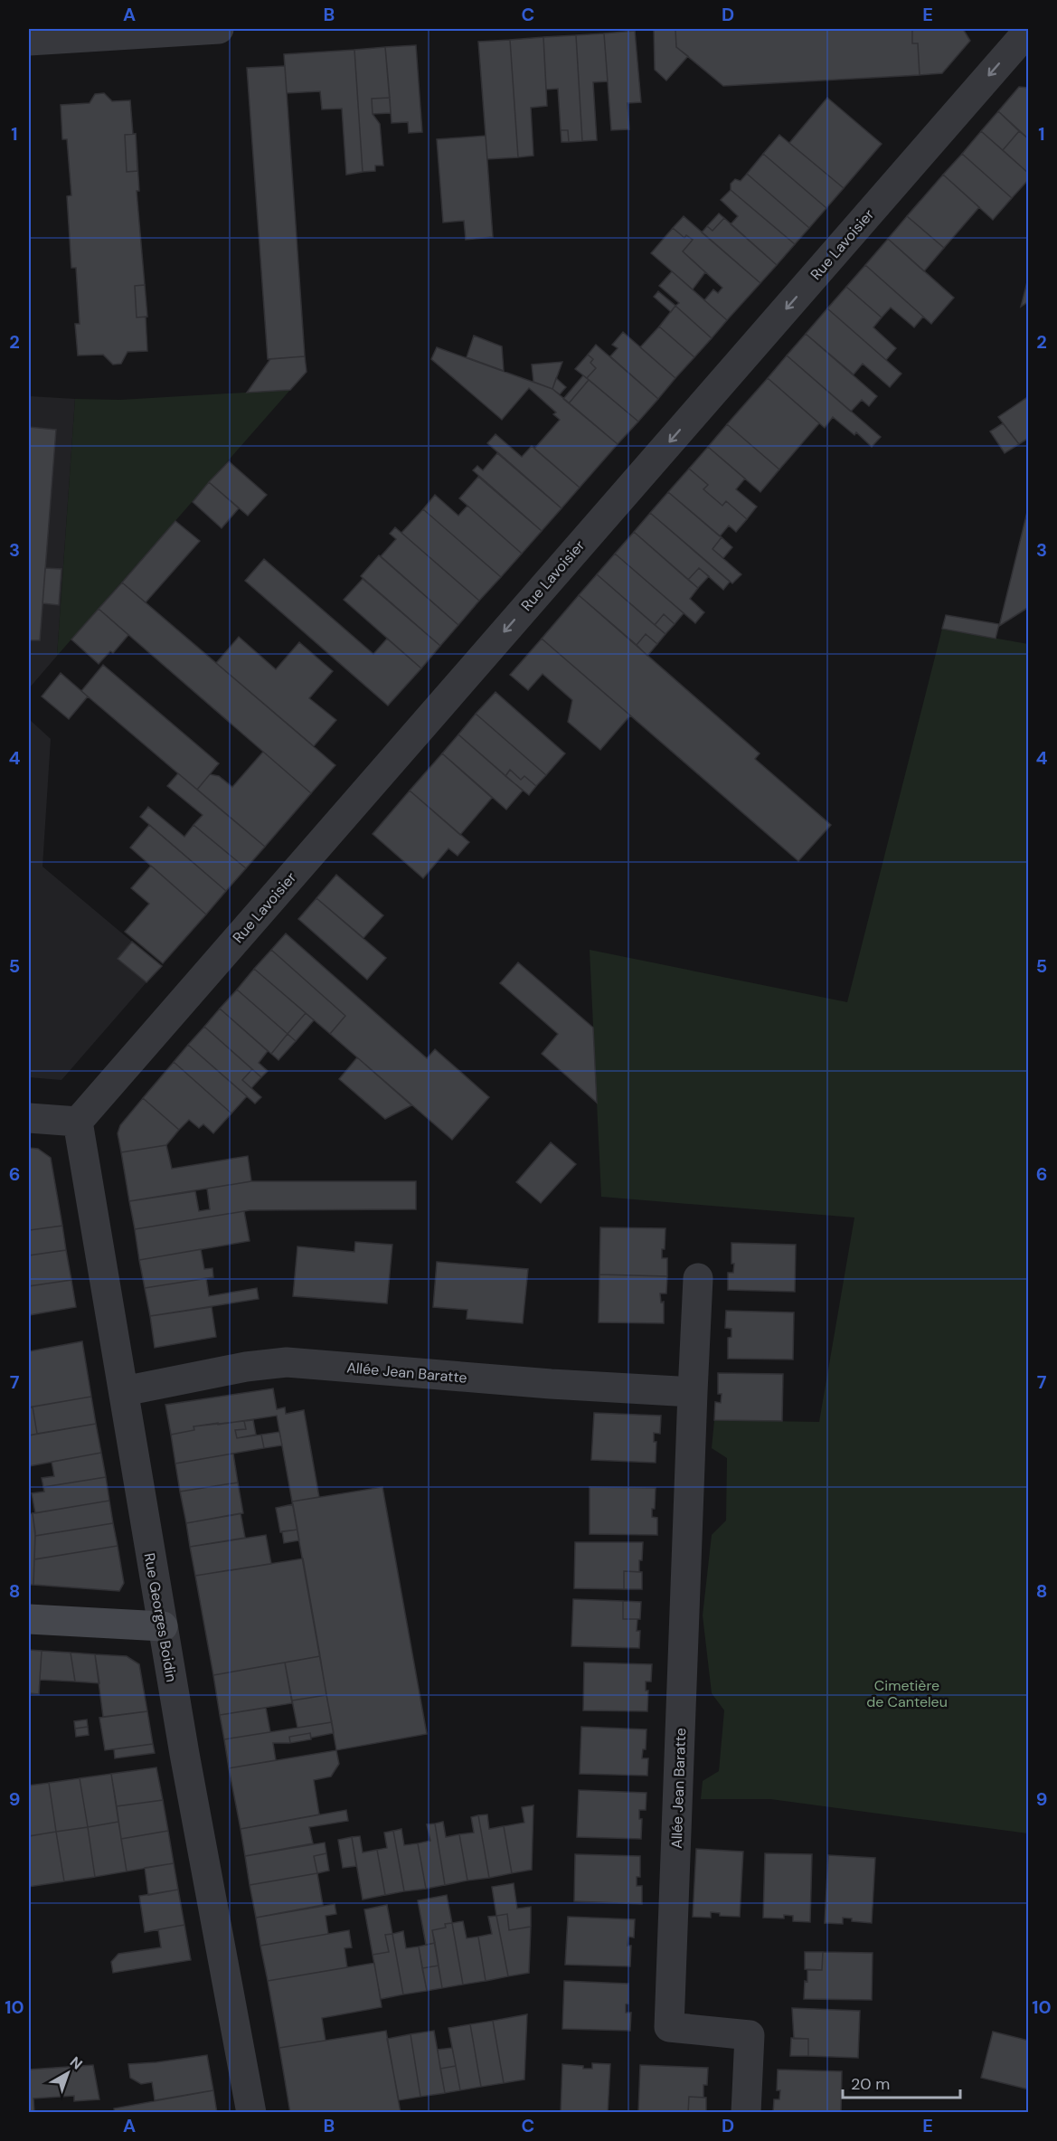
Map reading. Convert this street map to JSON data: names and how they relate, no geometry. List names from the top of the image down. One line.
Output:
{"streets":{"street":["Rue Lavoisier","Allée Jean Baratte","Rue Georges Boidin"]},"crossings":[["Rue Lavoisier","Rue Georges Boidin"],["Allée Jean Baratte","Rue Georges Boidin"]],"one_way":["Rue Lavoisier"],"parks":["Cimetière de Canteleu"],"scale_bar":"20 m","north":"top right","grid":{"columns":["A","B","C","D","E"],"rows":["1","2","3","4","5","6","7","8","9","10"]}}
